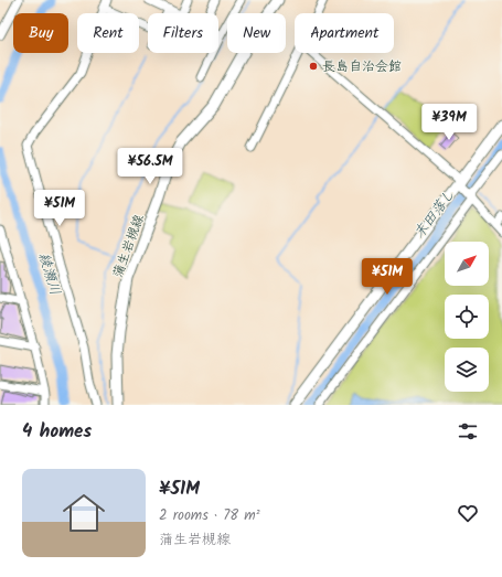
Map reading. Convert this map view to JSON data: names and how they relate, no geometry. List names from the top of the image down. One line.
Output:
{"streets":{"main road":["蒲生岩槻線"]},"water":["末田落し","綾瀬川"],"places":["長島自治会館"],"north":"top right","page":{"chip":["Buy","Rent","Filters","New","Apartment"],"price":["¥39M","¥56.5M","¥51M","¥51M"],"heading":"4 homes","list":[{"name":"¥51M","note":"2 rooms · 78 m² · 蒲生岩槻線"}]}}
